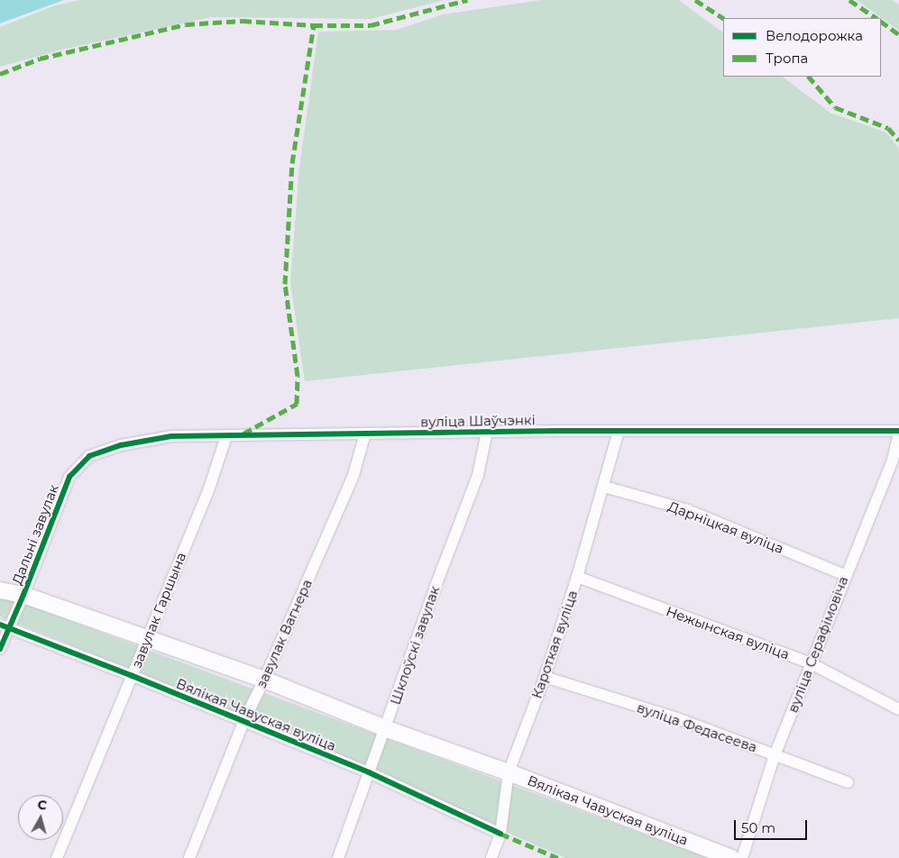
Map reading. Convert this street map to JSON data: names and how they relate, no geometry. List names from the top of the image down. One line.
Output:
{"streets":{"main road":["Вялікая Чавуская вуліца"],"street":["вуліца Шаўчэнкі","Дарніцкая вуліца","Дальні завулак","завулак Гаршына","Нежынская вуліца","завулак Вагнера","Кароткая вуліца","вуліца Серафімовіча","Шклоўскі завулак","вуліца Федасеева"]},"crossings":[["вуліца Шаўчэнкі","Дальні завулак"],["вуліца Шаўчэнкі","завулак Гаршына"],["вуліца Шаўчэнкі","завулак Вагнера"],["вуліца Шаўчэнкі","Кароткая вуліца"],["вуліца Шаўчэнкі","вуліца Серафімовіча"],["вуліца Шаўчэнкі","Шклоўскі завулак"],["Дарніцкая вуліца","Кароткая вуліца"],["Дарніцкая вуліца","вуліца Серафімовіча"],["Дальні завулак","Вялікая Чавуская вуліца"],["завулак Гаршына","Вялікая Чавуская вуліца"],["Нежынская вуліца","Кароткая вуліца"],["Нежынская вуліца","вуліца Серафімовіча"],["завулак Вагнера","Вялікая Чавуская вуліца"],["Кароткая вуліца","Вялікая Чавуская вуліца"],["Кароткая вуліца","вуліца Федасеева"],["вуліца Серафімовіча","вуліца Федасеева"],["Шклоўскі завулак","Вялікая Чавуская вуліца"]],"legend":["Велодорожка","Тропа"],"scale_bar":"50 m","north":"top"}
